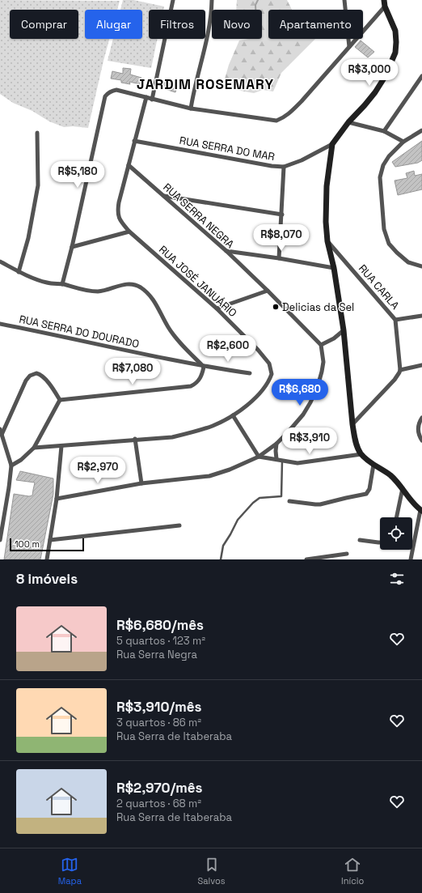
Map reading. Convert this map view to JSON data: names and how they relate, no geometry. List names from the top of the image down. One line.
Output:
{"streets":{"street":["RUA SERRA DO MAR","RUA SERRA NEGRA","RUA JOSÉ JANUÁRIO","RUA CARLA","RUA SERRA DO DOURADO"]},"crossings":[["RUA SERRA DO MAR","RUA JOSÉ JANUÁRIO"],["RUA SERRA NEGRA","RUA JOSÉ JANUÁRIO"]],"districts":["JARDIM ROSEMARY"],"places":["Delicias da Sel"],"scale_bar":"100 m","page":{"chip":["Comprar","Alugar","Filtros","Novo","Apartamento"],"price":["R$3,000","R$5,180","R$8,070","R$2,600","R$7,080","R$6,680","R$3,910","R$2,970"],"scale":"100 m","heading":"8 imóveis","list":[{"name":"R$6,680/mês","note":"5 quartos · 123 m² · Rua Serra Negra"},{"name":"R$3,910/mês","note":"3 quartos · 86 m² · Rua Serra de Itaberaba"},{"name":"R$2,970/mês","note":"2 quartos · 68 m² · Rua Serra de Itaberaba"}],"tabs":["Mapa","Salvos","Início"]}}
